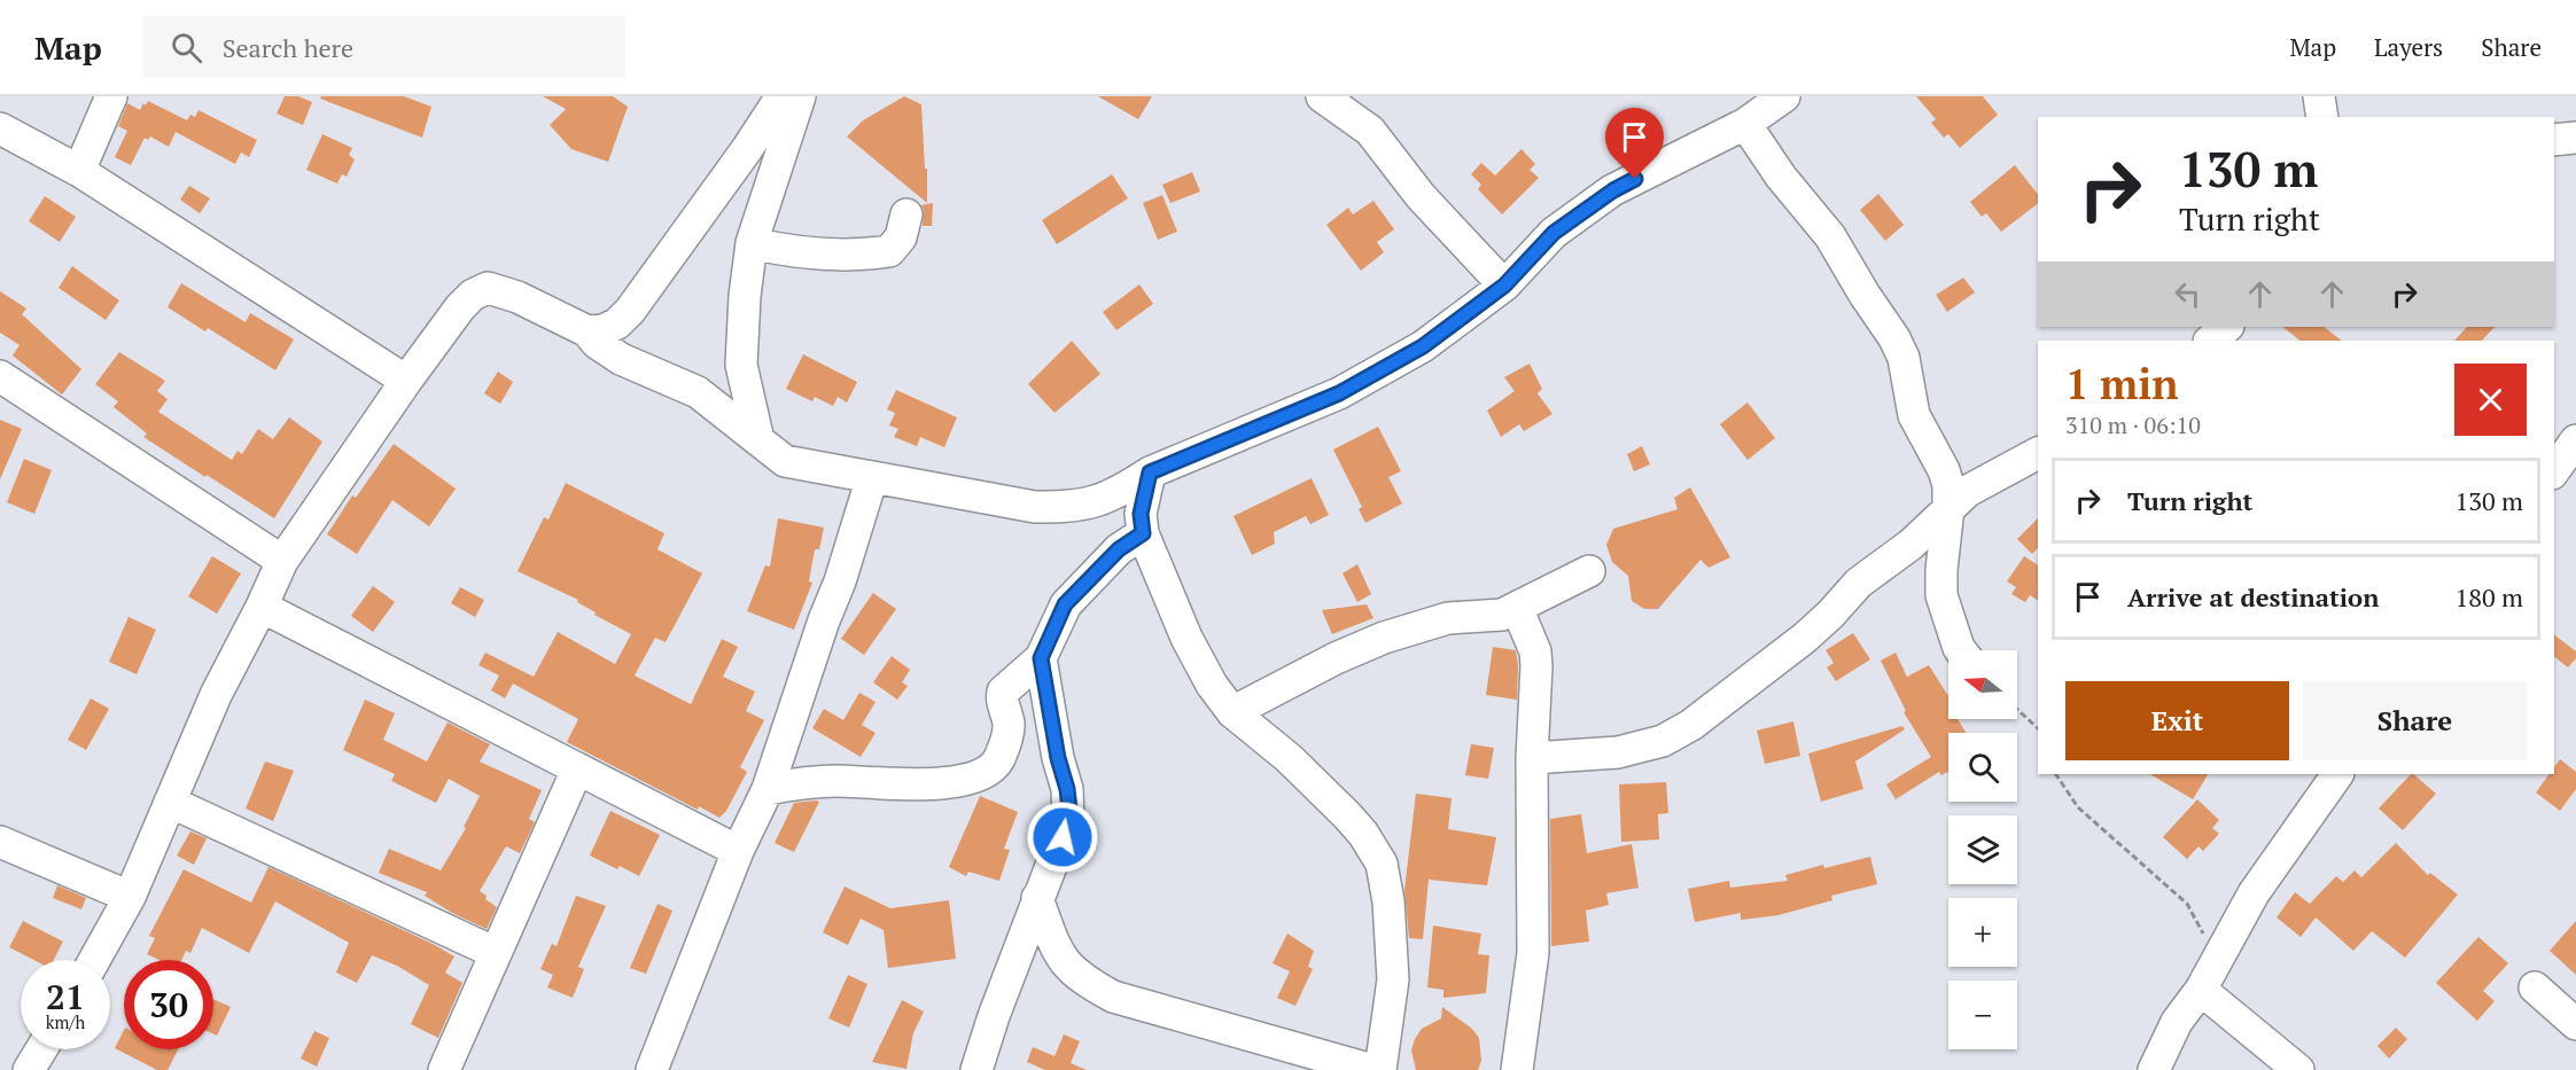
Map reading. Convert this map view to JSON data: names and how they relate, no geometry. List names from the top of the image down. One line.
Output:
{"north":"left","page":{"header":"Map","search":"Search here","nav":["Map","Layers","Share"],"turn":["130 m","Turn right"],"heading":["1 min","310 m · 06:10"],"list":[{"name":"Turn right","value":"130 m"},{"name":"Arrive at destination","value":"180 m"}],"map_buttons":["+","−"],"buttons":["Exit","Share"],"speed":"21 km/h","limit":"30"}}
